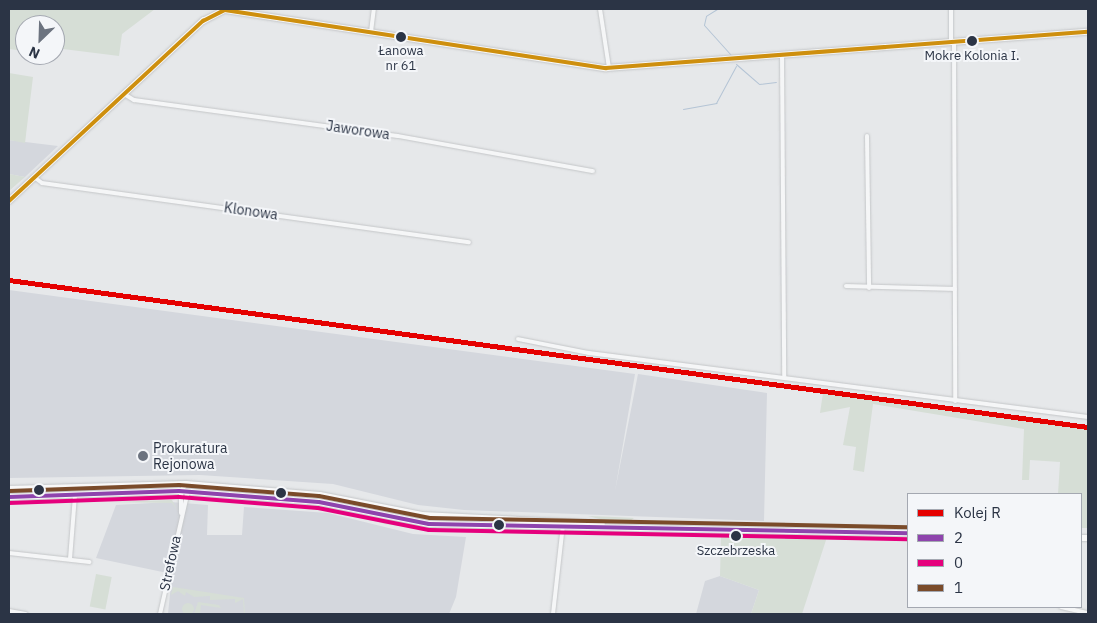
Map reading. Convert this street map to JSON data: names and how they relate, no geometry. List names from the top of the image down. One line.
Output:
{"streets":{"street":["Jaworowa","Klonowa","Strefowa"]},"places":["Łanowa nr 61","Mokre Kolonia I.","Prokuratura Rejonowa","Szczebrzeska"],"lines":["rail line R","transit line 1","transit line 2","transit line 0"],"legend":["Kolej R","2","0","1"],"north":"bottom left"}
